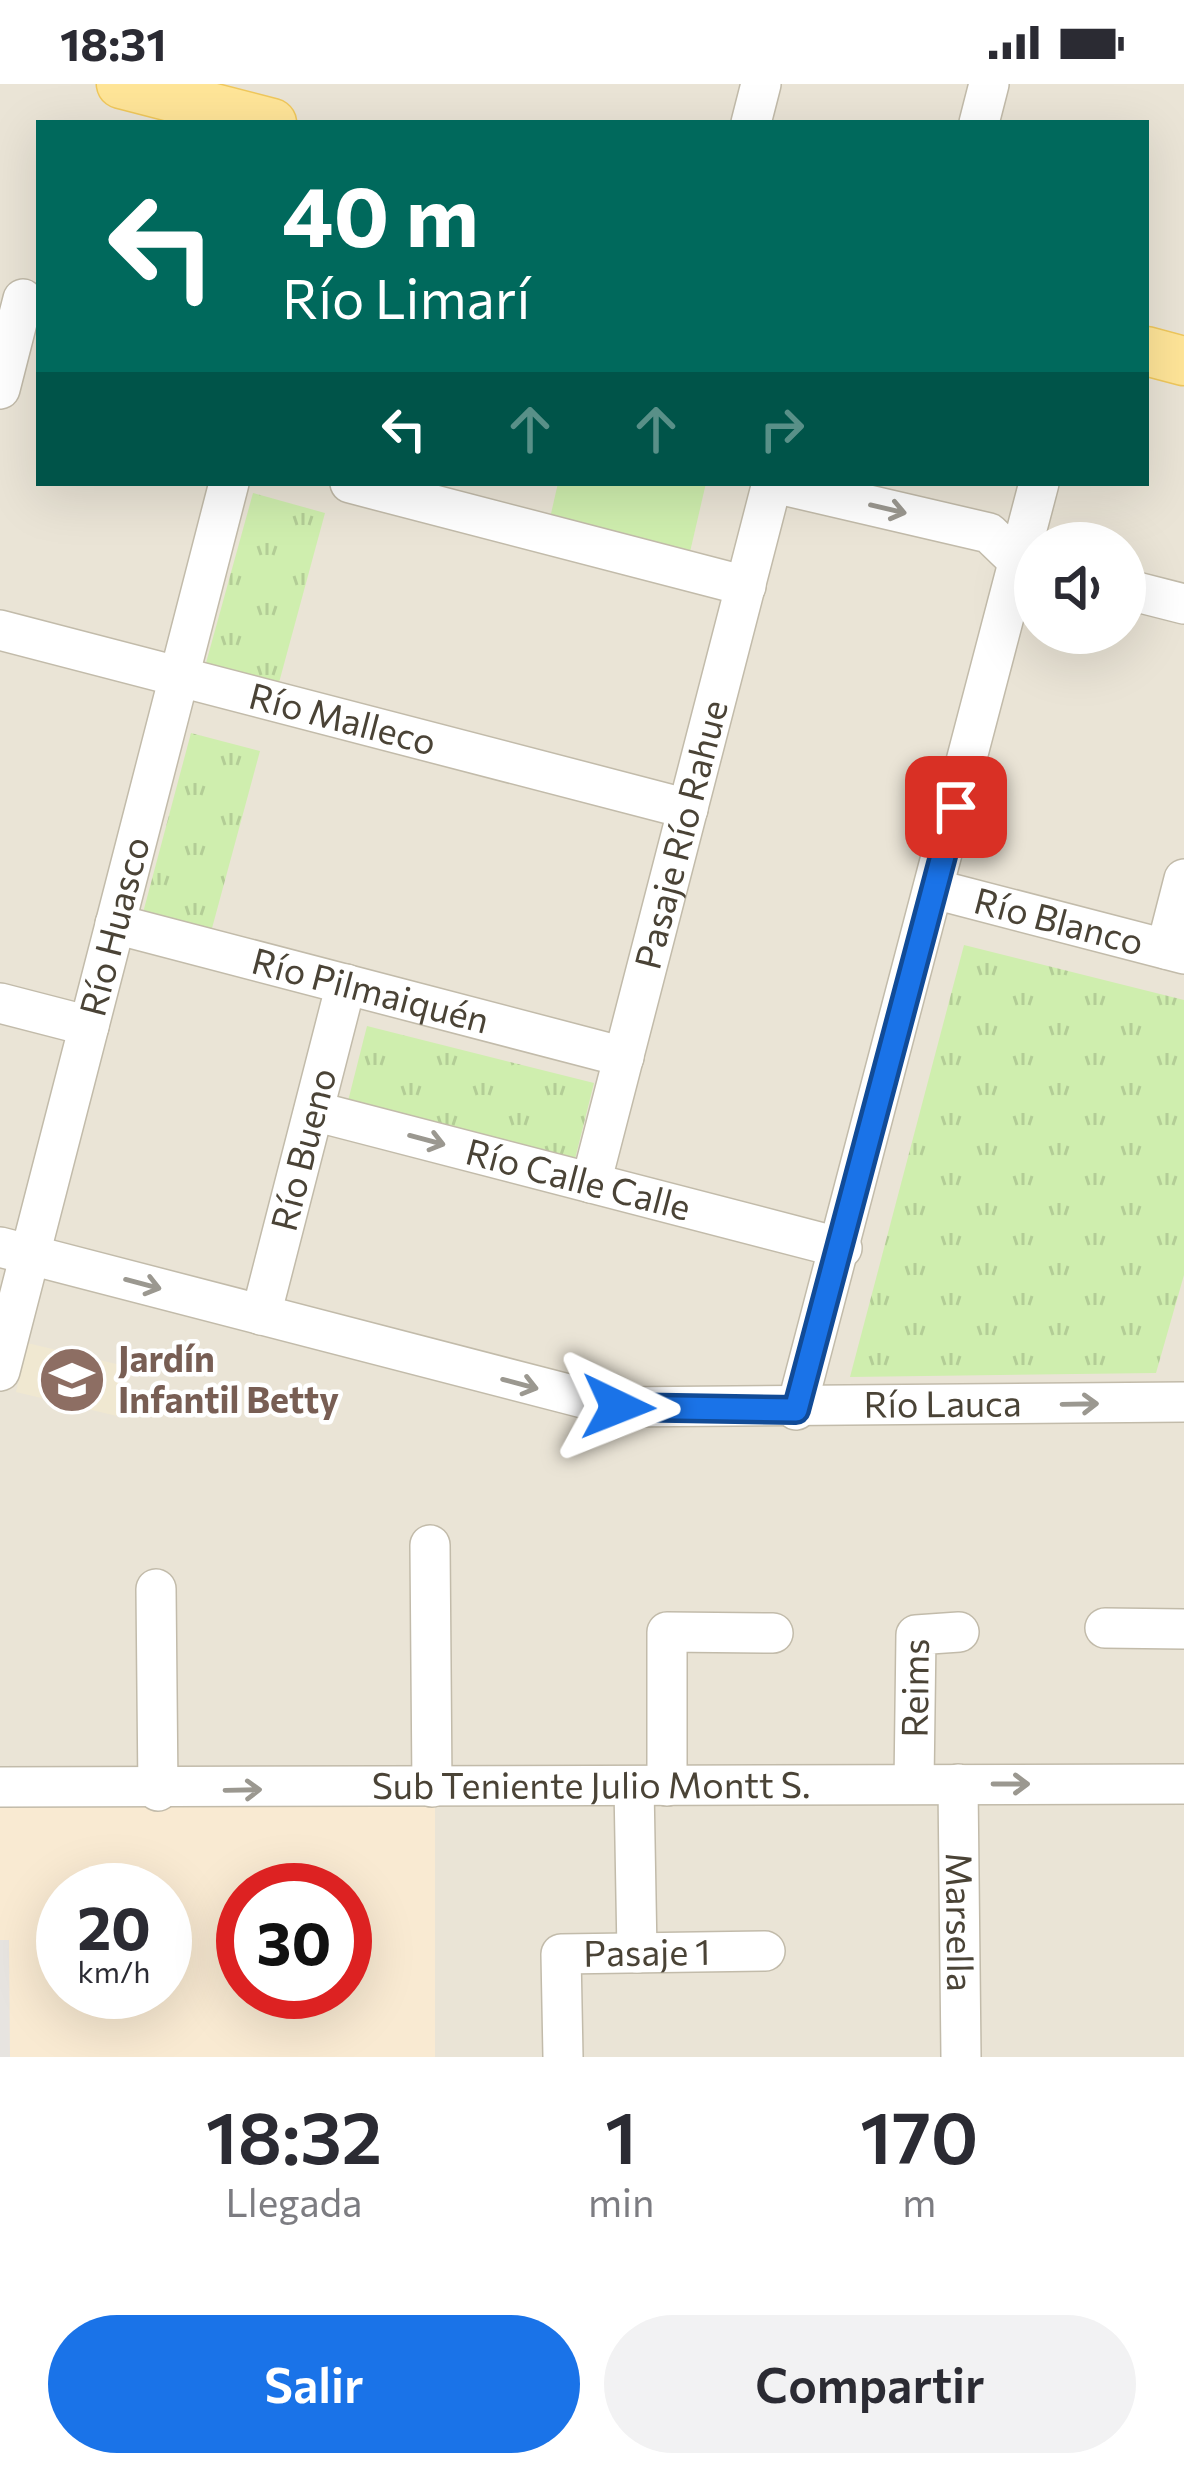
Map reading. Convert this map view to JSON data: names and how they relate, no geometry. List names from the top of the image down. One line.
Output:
{"streets":{"street":["Río Malleco","Pasaje Río Rahue","Río Blanco","Río Huasco","Río Pilmaiquén","Río Bueno","Río Calle Calle","Río Lauca","Reims","Sub Teniente Julio Montt S.","Marsella","Pasaje 1"]},"crossings":[["Río Malleco","Pasaje Río Rahue"],["Río Malleco","Río Huasco"],["Pasaje Río Rahue","Río Pilmaiquén"],["Pasaje Río Rahue","Río Calle Calle"],["Río Huasco","Río Pilmaiquén"],["Río Huasco","Río Lauca"],["Río Pilmaiquén","Río Bueno"],["Río Bueno","Río Calle Calle"],["Río Bueno","Río Lauca"],["Reims","Sub Teniente Julio Montt S."],["Sub Teniente Julio Montt S.","Marsella"]],"one_way":["Río Calle Calle","Río Lauca","Sub Teniente Julio Montt S."],"places":{"school or university":["Jardín Infantil Betty"]},"page":{"status":"18:31","turn":["40 m","Río Limarí"],"speed":"20 km/h","limit":"30","eta":["18:32","Llegada","1","min","170","m"],"buttons":["Salir","Compartir"]}}
